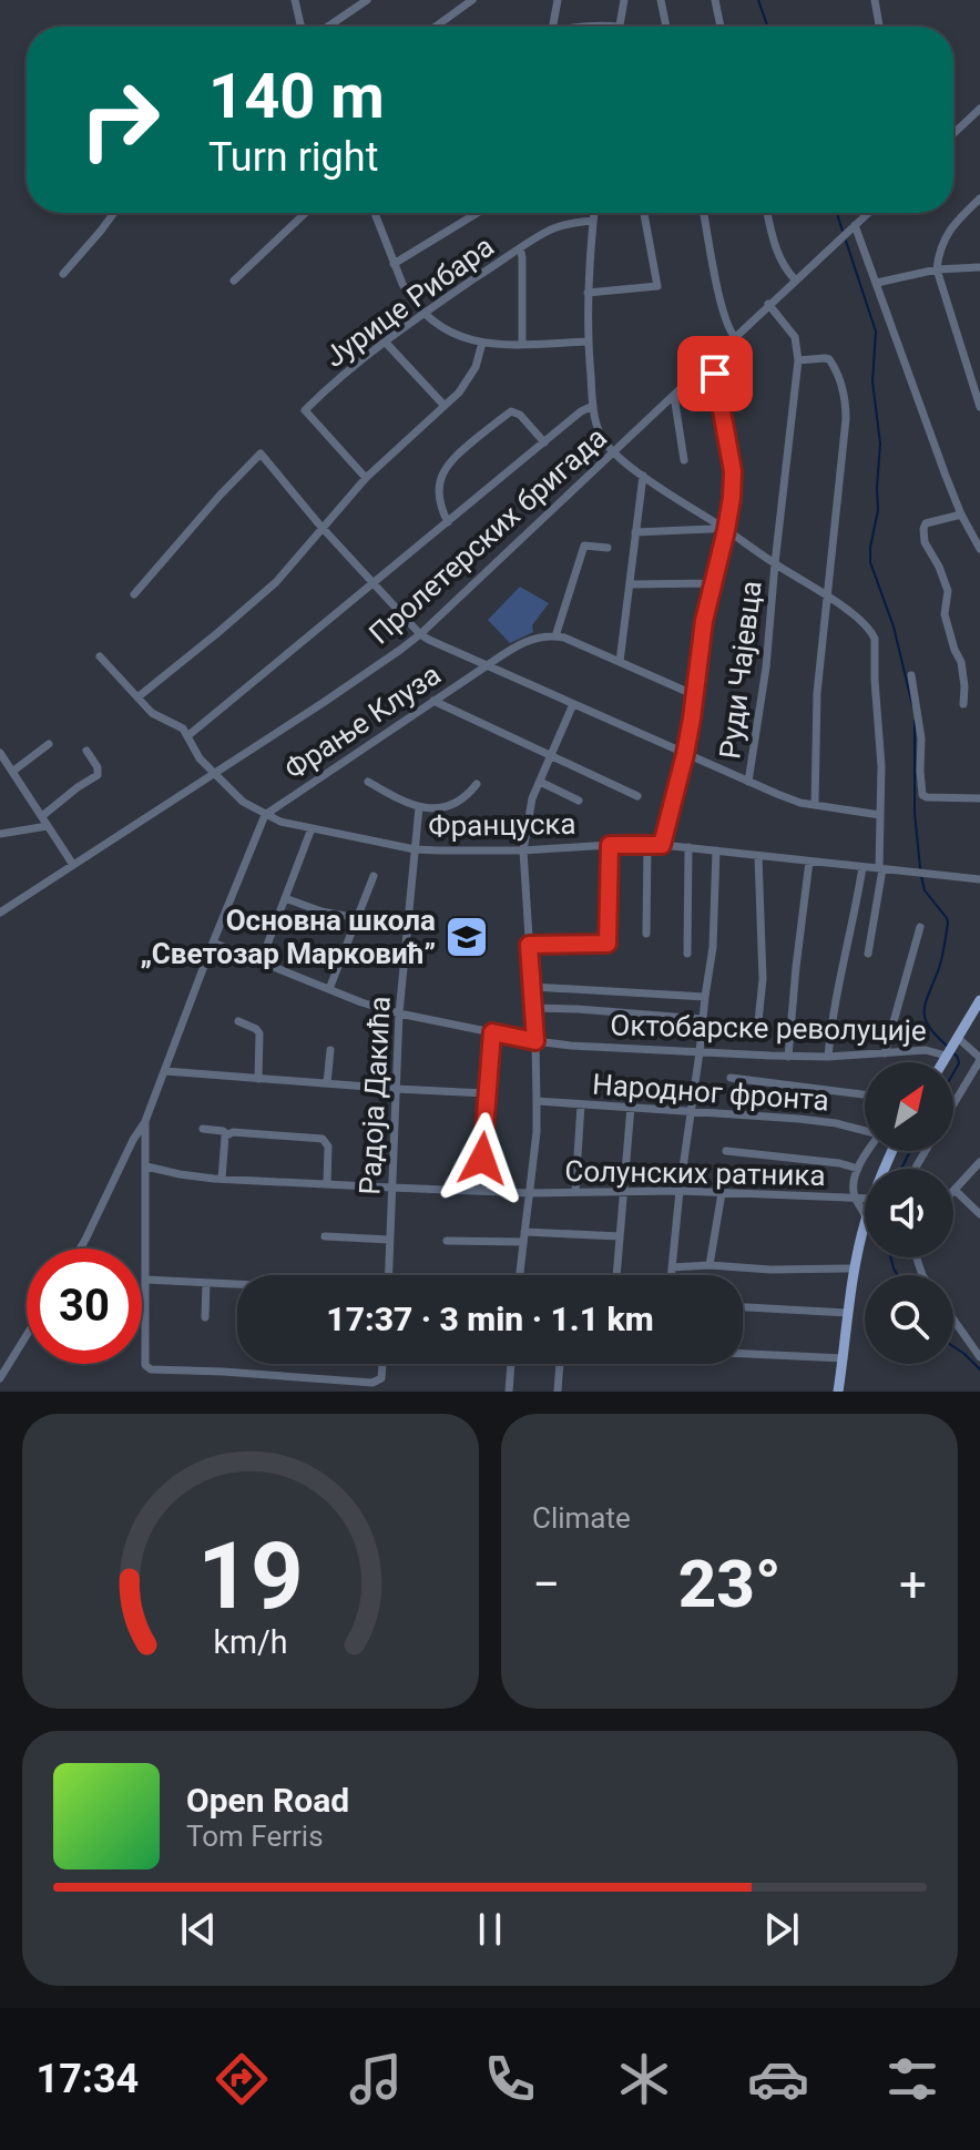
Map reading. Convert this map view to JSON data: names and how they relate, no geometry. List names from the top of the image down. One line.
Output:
{"streets":{"street":["Јурице Рибара","Пролетерских бригада","Руди Чајевца","Фрање Клуза","Француска","Октобарске револуције","Народног фронта","Радоја Дакића","Солунских ратника"]},"crossings":[["Пролетерских бригада","Француска"],["Фрање Клуза","Француска"],["Француска","Радоја Дакића"],["Октобарске револуције","Радоја Дакића"],["Радоја Дакића","Солунских ратника"]],"places":{"school or university":["Основна школа „Светозар Марковић”"]},"north":"top right","page":{"turn":["140 m","Turn right"],"limit":"30","trip":"17:37 · 3 min · 1.1 km","tile":"Climate","heat":["−","23°","+"],"song":["Open Road","Tom Ferris"],"tabs":"17:34","gauge":["19","km/h"]}}
